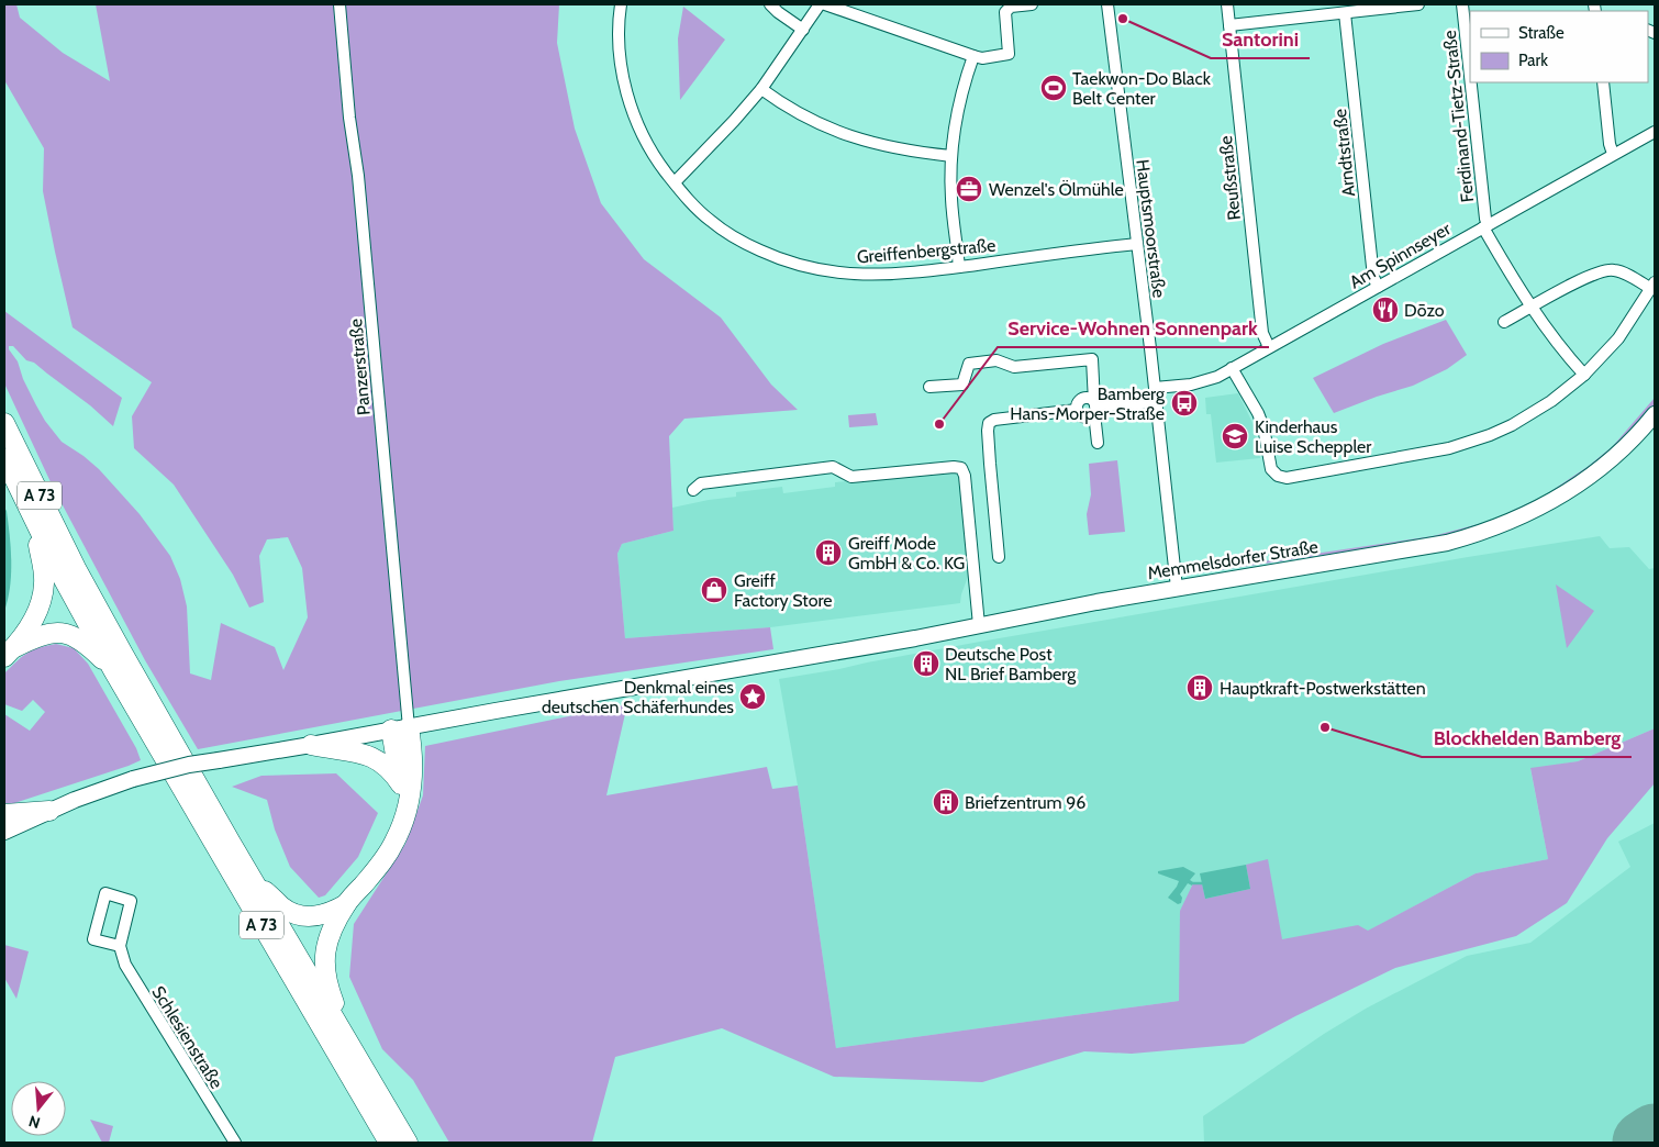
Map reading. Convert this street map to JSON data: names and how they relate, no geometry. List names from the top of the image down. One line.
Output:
{"streets":{"highway":["A 73"],"main road":["Memmelsdorfer Straße"],"street":["Ferdinand-Tietz-Straße","Arndtstraße","Reußstraße","Hauptsmoorstraße","Greiffenbergstraße","Am Spinnseyer","Panzerstraße","Schlesienstraße"]},"crossings":[["Ferdinand-Tietz-Straße","Am Spinnseyer"],["Arndtstraße","Am Spinnseyer"],["Reußstraße","Am Spinnseyer"],["Hauptsmoorstraße","Greiffenbergstraße"],["Hauptsmoorstraße","Am Spinnseyer"],["Hauptsmoorstraße","Memmelsdorfer Straße"],["Panzerstraße","Memmelsdorfer Straße"]],"places":{"other":["Santorini","Service-Wohnen Sonnenpark","Blockhelden Bamberg"],"sports":["Taekwon-Do Black Belt Center"],"office":["Wenzel's Ölmühle"],"restaurant":["Dōzo"],"bus stop":["Bamberg Hans-Morper-Straße"],"school or university":["Kinderhaus Luise Scheppler"],"building":["Greiff Mode GmbH & Co. KG","Deutsche Post NL Brief Bamberg","Hauptkraft-Postwerkstätten","Briefzentrum 96"],"shop":["Greiff Factory Store"],"place":["Denkmal eines deutschen Schäferhundes"]},"legend":["Straße","Park"],"north":"bottom"}
